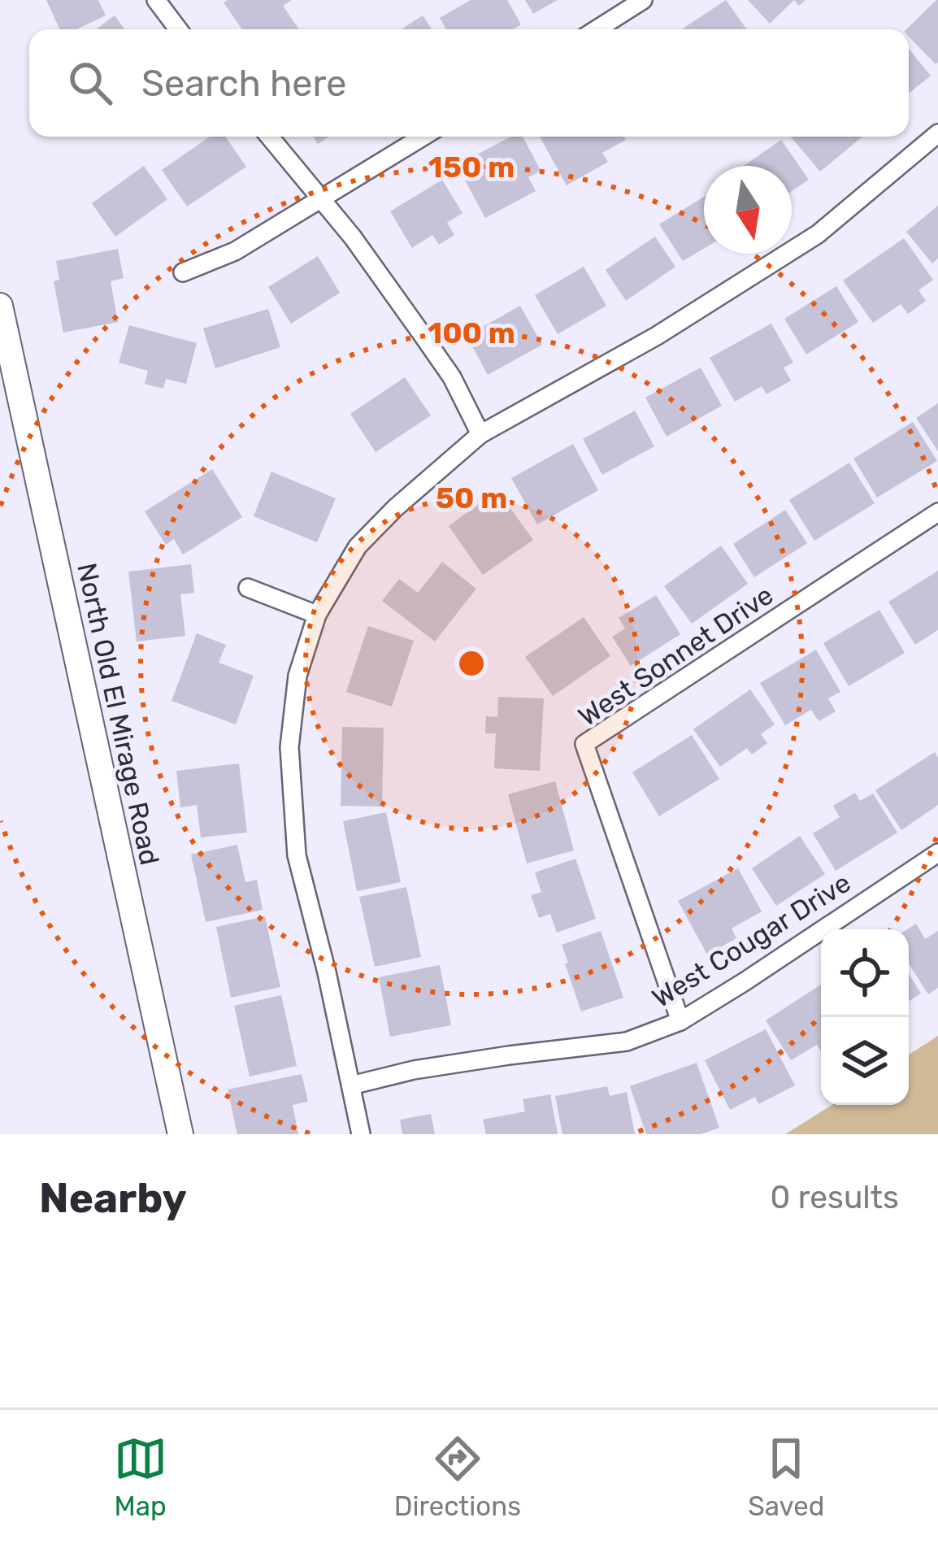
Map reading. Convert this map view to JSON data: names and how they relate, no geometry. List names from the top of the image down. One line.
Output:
{"streets":{"street":["West Sonnet Drive","North Old El Mirage Road","West Cougar Drive"]},"crossings":[["West Sonnet Drive","West Cougar Drive"]],"north":"bottom","page":{"search":"Search here","heading":["Nearby","0 results"],"nav":["Map","Directions","Saved"]},"rings":["150 m","100 m","50 m"]}
